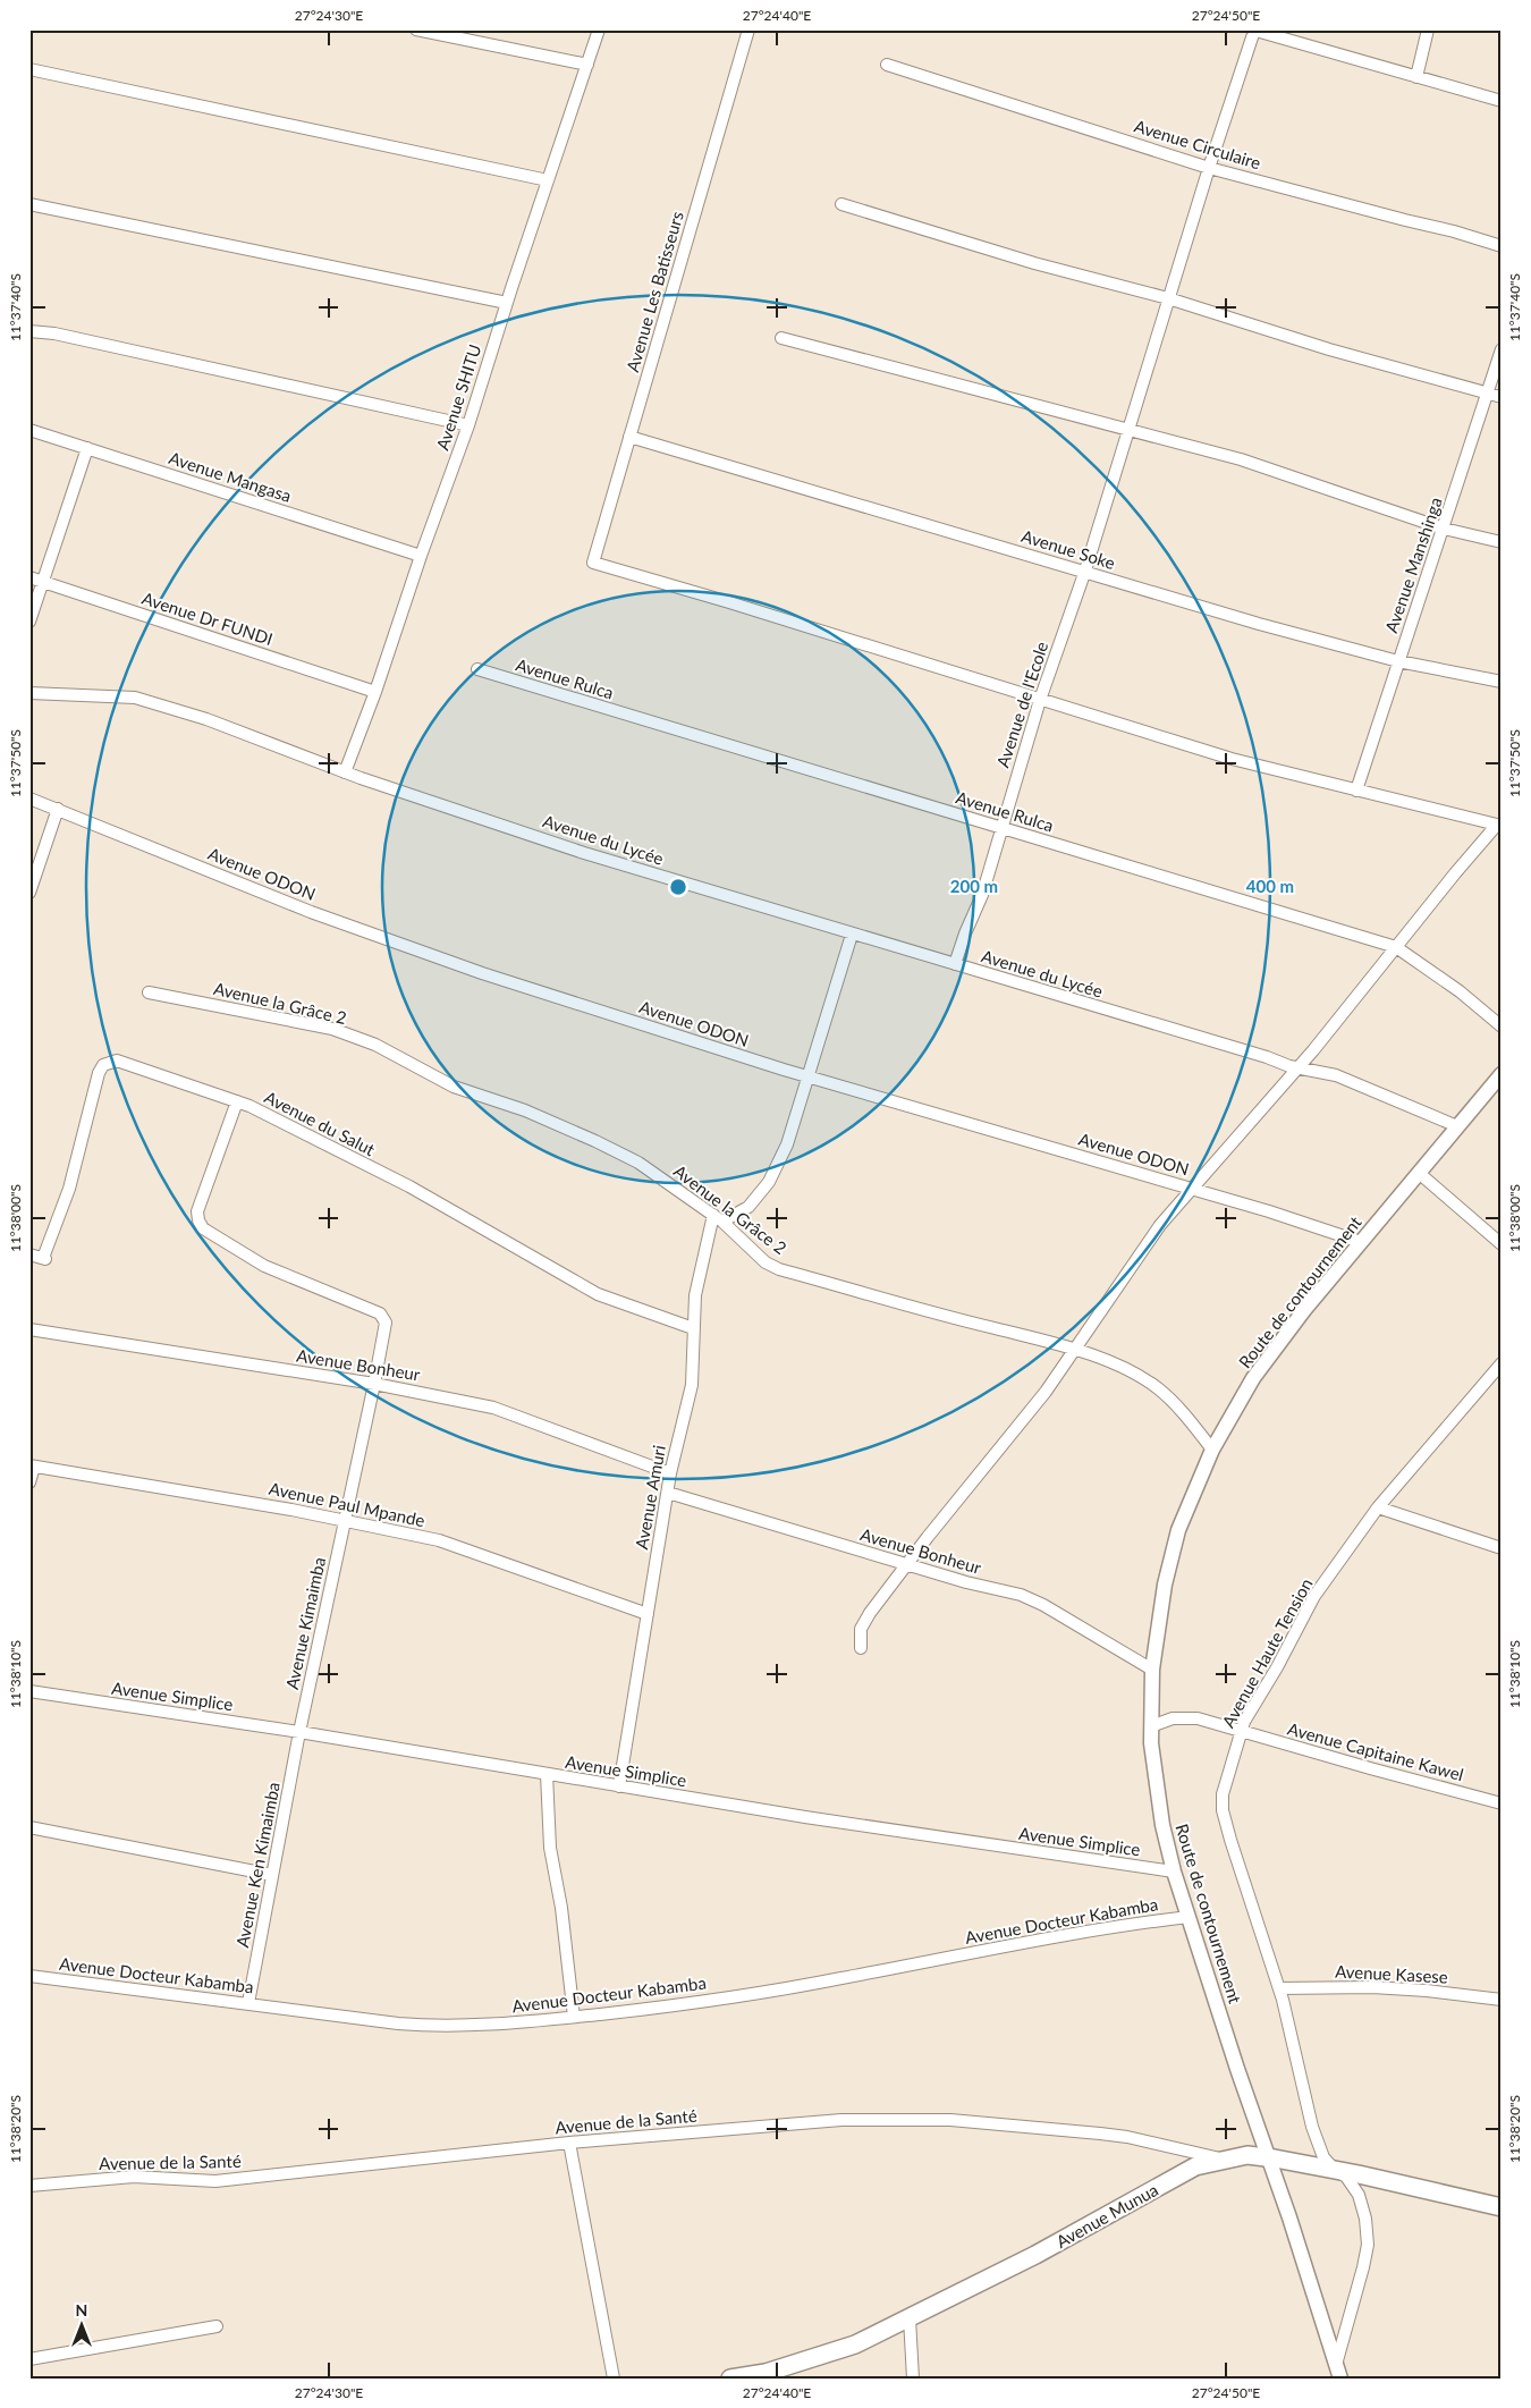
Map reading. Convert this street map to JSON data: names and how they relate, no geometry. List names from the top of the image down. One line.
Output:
{"streets":{"main road":["Avenue Munua"],"street":["Avenue Circulaire","Avenue Les Batisseurs","Avenue SHITU","Avenue Mangasa","Avenue Soke","Avenue Manshinga","Avenue Dr FUNDI","Avenue Rulca","Avenue de l'Ecole","Avenue du Lycée","Avenue ODON","Avenue la Grâce 2","Avenue du Salut","Route de contournement","Avenue Bonheur","Avenue Amuri","Avenue Paul Mpande","Avenue Kimaimba","Avenue Haute Tension","Avenue Simplice","Avenue Capitaine Kawel","Avenue Ken Kimaimba","Avenue Docteur Kabamba","Avenue Kasese","Avenue de la Santé"]},"crossings":[["Avenue Circulaire","Avenue de l'Ecole"],["Avenue Les Batisseurs","Avenue Soke"],["Avenue Les Batisseurs","Avenue de l'Ecole"],["Avenue SHITU","Avenue Mangasa"],["Avenue SHITU","Avenue Dr FUNDI"],["Avenue SHITU","Avenue du Lycée"],["Avenue Soke","Avenue Manshinga"],["Avenue Soke","Avenue de l'Ecole"],["Avenue Rulca","Avenue de l'Ecole"],["Avenue de l'Ecole","Avenue du Lycée"],["Avenue du Lycée","Route de contournement"],["Avenue ODON","Route de contournement"],["Avenue la Grâce 2","Route de contournement"],["Avenue la Grâce 2","Avenue Amuri"],["Avenue du Salut","Avenue Amuri"],["Avenue du Salut","Avenue Kimaimba"],["Route de contournement","Avenue Bonheur"],["Route de contournement","Avenue Haute Tension"],["Route de contournement","Avenue Simplice"],["Route de contournement","Avenue Docteur Kabamba"],["Route de contournement","Avenue Munua"],["Avenue Bonheur","Avenue Amuri"],["Avenue Bonheur","Avenue Kimaimba"],["Avenue Amuri","Avenue Paul Mpande"],["Avenue Amuri","Avenue Simplice"],["Avenue Paul Mpande","Avenue Kimaimba"],["Avenue Kimaimba","Avenue Simplice"],["Avenue Kimaimba","Avenue Ken Kimaimba"],["Avenue Haute Tension","Avenue Capitaine Kawel"],["Avenue Haute Tension","Avenue Kasese"],["Avenue Haute Tension","Avenue Munua"],["Avenue Simplice","Avenue Ken Kimaimba"],["Avenue Ken Kimaimba","Avenue Docteur Kabamba"],["Avenue de la Santé","Avenue Munua"]],"north":"top","coordinates":["27°24'30\"E","27°24'40\"E","27°24'50\"E","11°37'40\"S","11°37'50\"S","11°38'00\"S","11°38'10\"S","11°38'20\"S"],"rings":["200 m","400 m"]}
